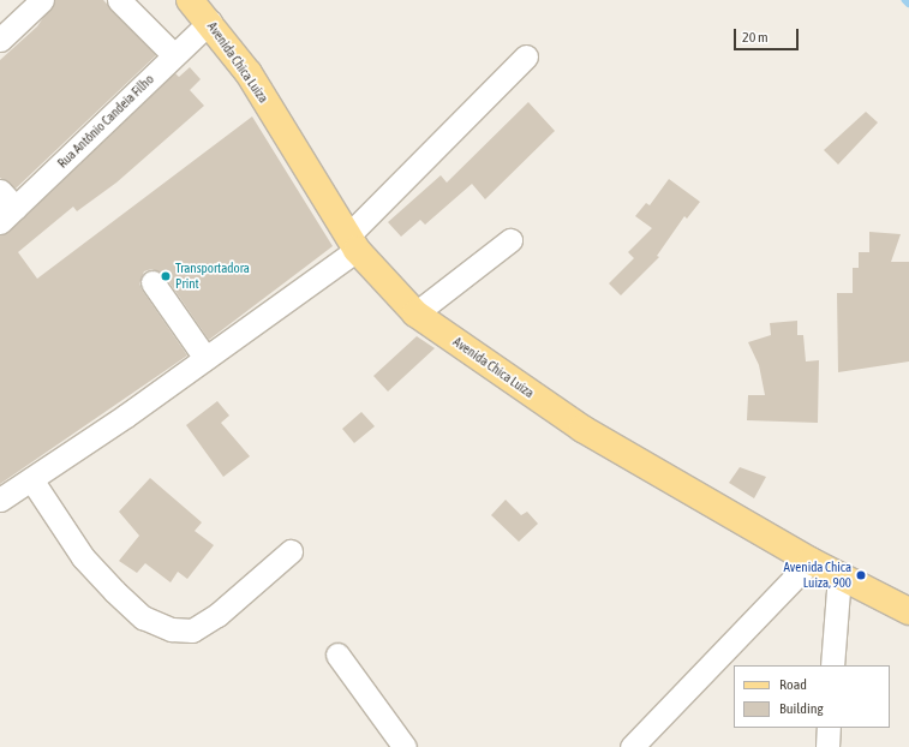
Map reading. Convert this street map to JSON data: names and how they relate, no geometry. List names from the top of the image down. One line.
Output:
{"streets":{"main road":["Avenida Chica Luiza"],"street":["Rua Antônio Candeia Filho"]},"crossings":[["Avenida Chica Luiza","Rua Antônio Candeia Filho"]],"places":["Transportadora Print","Avenida Chica Luiza, 900"],"legend":["Road","Building"],"scale_bar":"20 m"}
